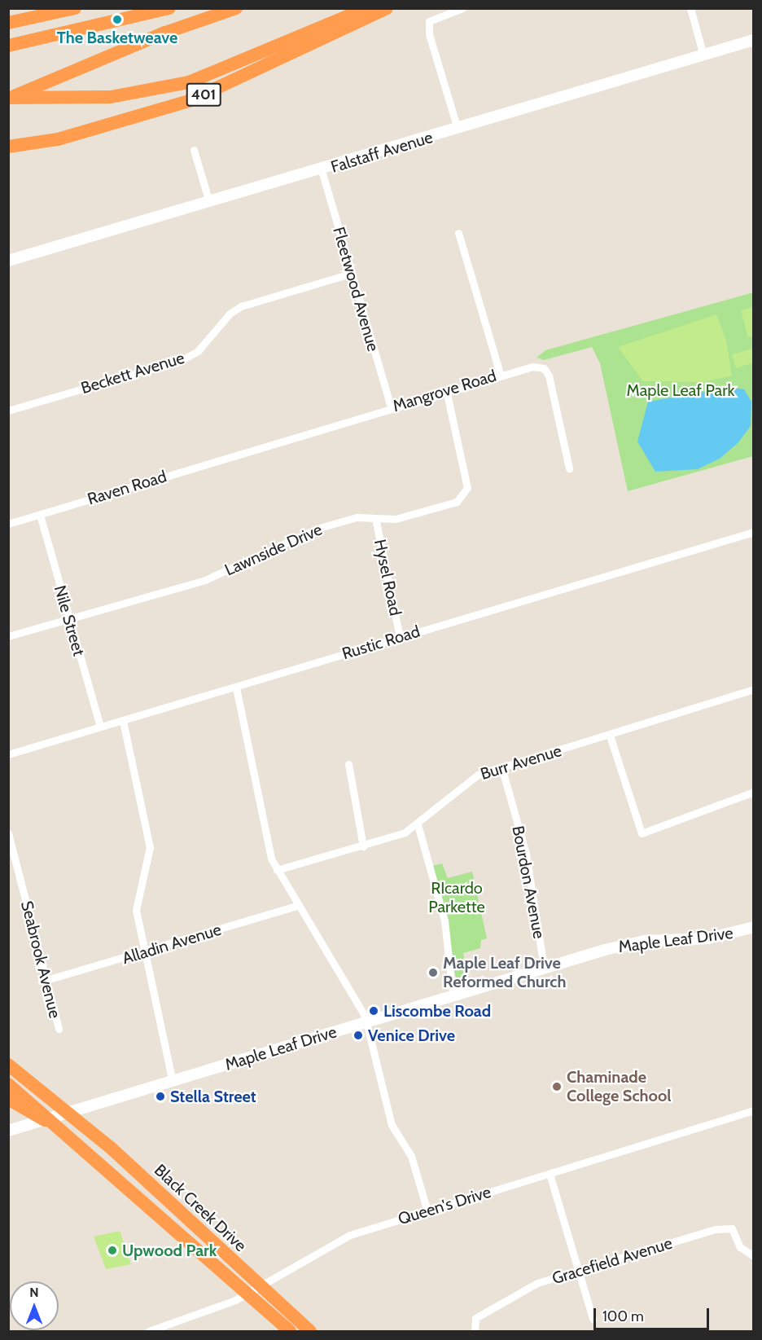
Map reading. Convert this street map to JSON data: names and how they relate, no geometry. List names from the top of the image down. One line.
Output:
{"streets":{"highway":["401","Black Creek Drive"],"street":["Falstaff Avenue","Fleetwood Avenue","Beckett Avenue","Mangrove Road","Raven Road","Lawnside Drive","Hysel Road","Nile Street","Rustic Road","Burr Avenue","Bourdon Avenue","Maple Leaf Drive","Alladin Avenue","Seabrook Avenue","Queen's Drive","Gracefield Avenue"]},"crossings":[["Falstaff Avenue","Fleetwood Avenue"],["Fleetwood Avenue","Beckett Avenue"],["Fleetwood Avenue","Mangrove Road"],["Mangrove Road","Raven Road"],["Mangrove Road","Lawnside Drive"],["Raven Road","Nile Street"],["Lawnside Drive","Hysel Road"],["Lawnside Drive","Nile Street"],["Hysel Road","Rustic Road"],["Nile Street","Rustic Road"],["Burr Avenue","Bourdon Avenue"],["Bourdon Avenue","Maple Leaf Drive"],["Alladin Avenue","Seabrook Avenue"]],"parks":["Maple Leaf Park","RIcardo Parkette"],"places":["The Basketweave","Maple Leaf Drive Reformed Church","Liscombe Road","Venice Drive","Chaminade College School","Stella Street","Upwood Park"],"scale_bar":"100 m","north":"top"}
